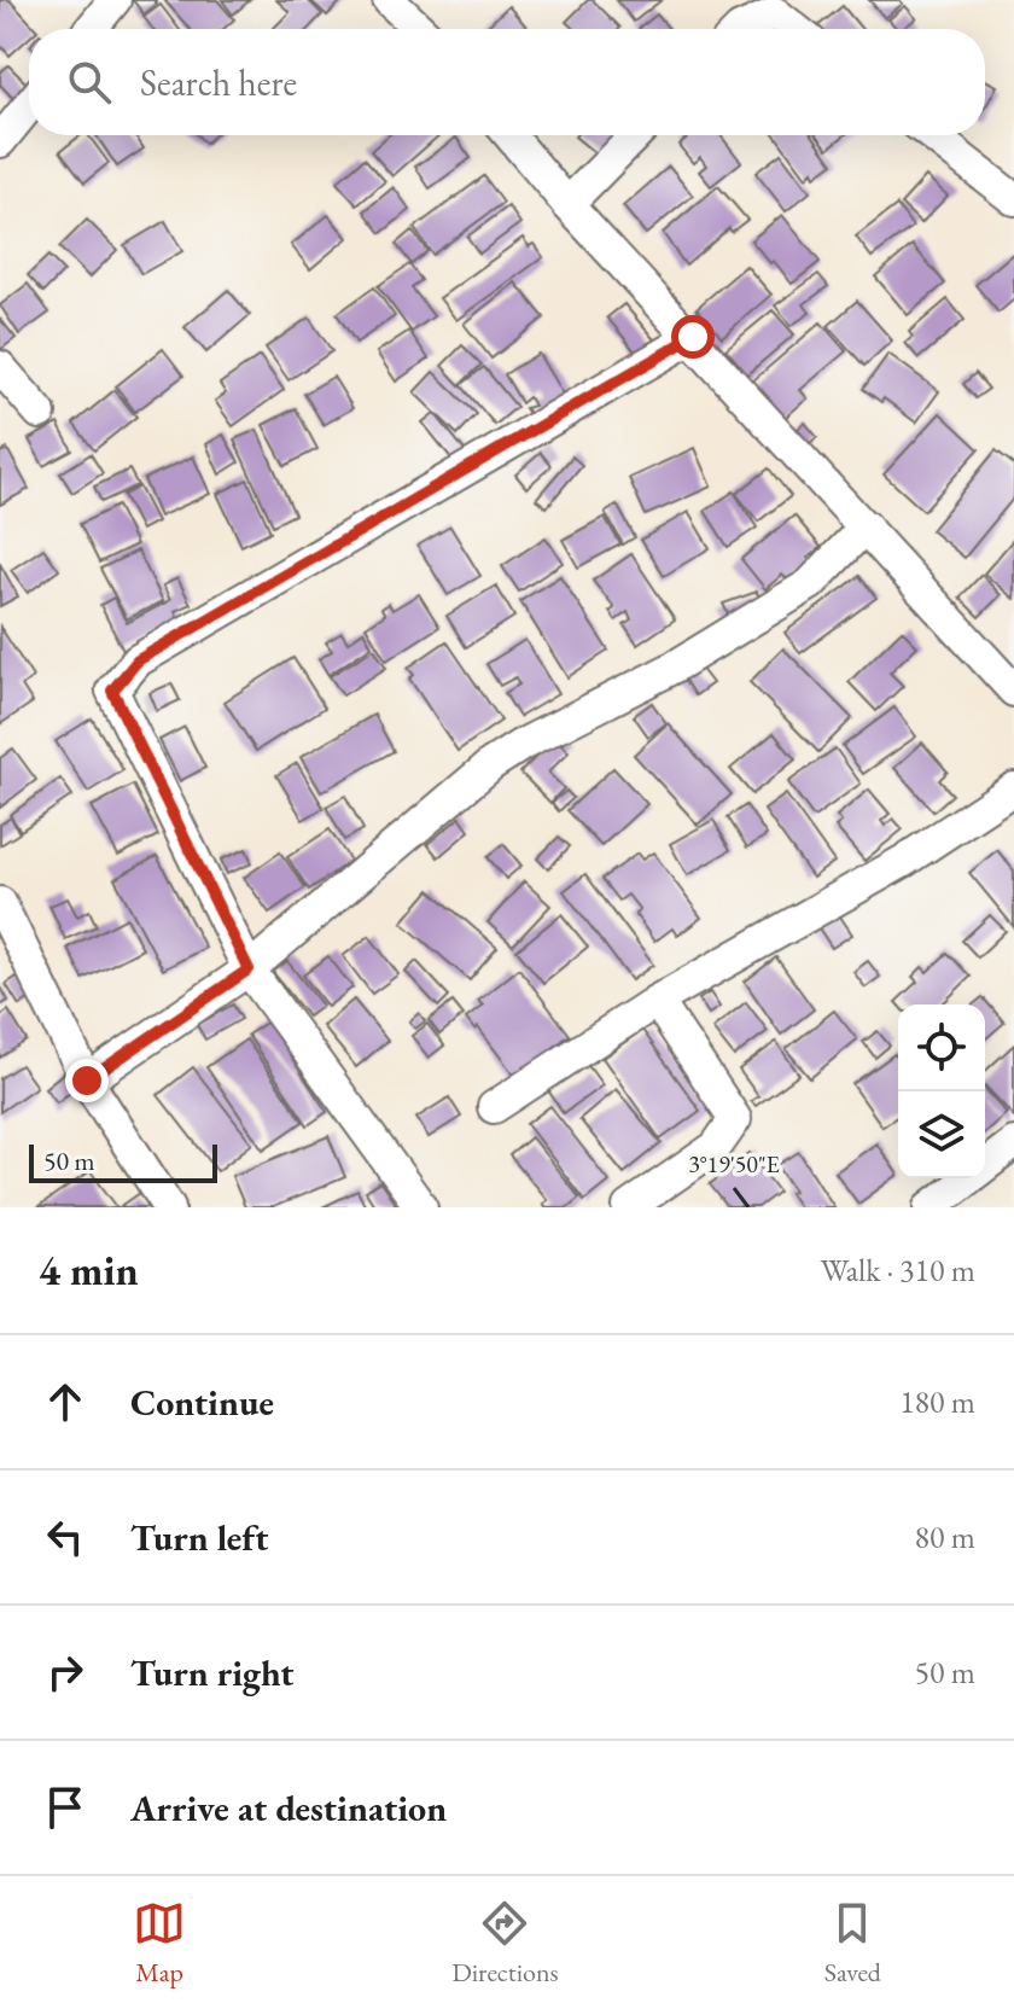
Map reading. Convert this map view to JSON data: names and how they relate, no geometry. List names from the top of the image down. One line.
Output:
{"scale_bar":"50 m","page":{"search":"Search here","scale":"50 m","heading":["4 min","Walk · 310 m"],"list":[["Continue","180 m"],["Turn left","80 m"],["Turn right","50 m"],"Arrive at destination"],"nav":["Map","Directions","Saved"]},"coordinates":["3°19'50\"E"]}
